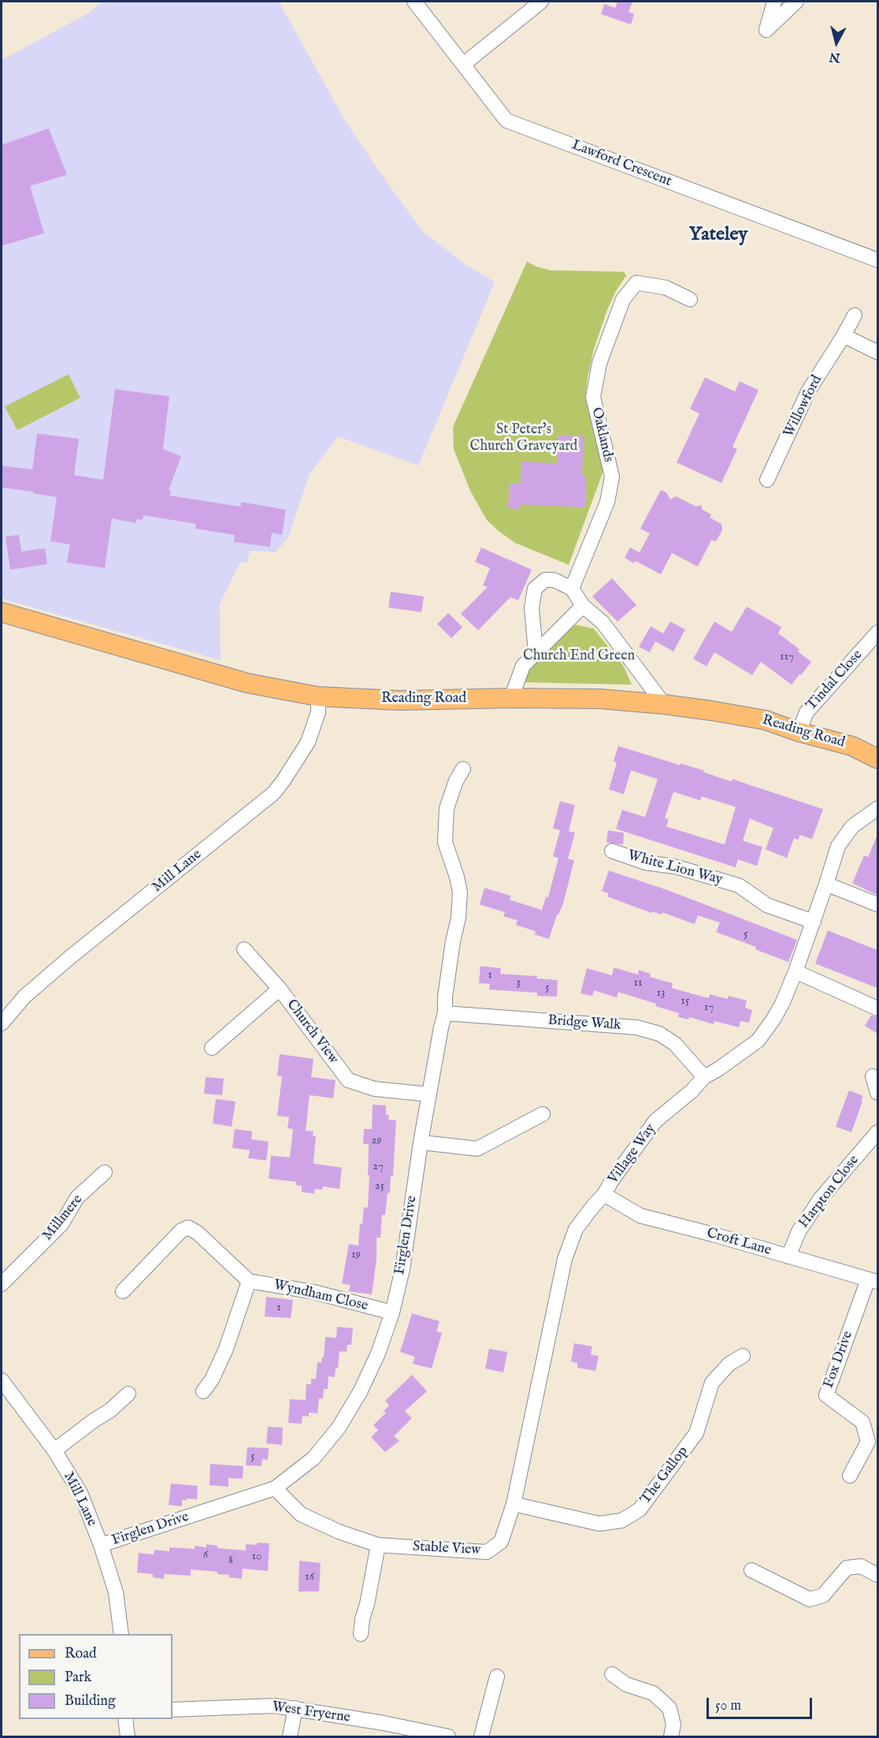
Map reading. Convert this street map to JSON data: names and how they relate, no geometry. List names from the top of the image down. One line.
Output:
{"streets":{"main road":["Reading Road"],"street":["Lawford Crescent","Willowford","Oaklands","Tindal Close","White Lion Way","Mill Lane","Bridge Walk","Church View","Village Way","Harpton Close","Millmere","Firglen Drive","Croft Lane","Wyndham Close","Fox Drive","The Gallop","Stable View","West Fryerne"]},"crossings":[["Tindal Close","Reading Road"],["Reading Road","Mill Lane"],["White Lion Way","Village Way"],["Mill Lane","Firglen Drive"],["Bridge Walk","Village Way"],["Bridge Walk","Firglen Drive"],["Church View","Firglen Drive"],["Village Way","Croft Lane"],["Village Way","The Gallop"],["Village Way","Stable View"],["Harpton Close","Croft Lane"],["Firglen Drive","Wyndham Close"],["Firglen Drive","Stable View"],["Croft Lane","Fox Drive"],["The Gallop","Stable View"]],"districts":["Yateley"],"parks":["St Peter's Church Graveyard","Church End Green"],"house_numbers":["117","5","1","3","11","5","13","15","17","29","27","25","19","1","5","6","10","8","16"],"legend":["Road","Park","Building"],"scale_bar":"50 m","north":"bottom"}
